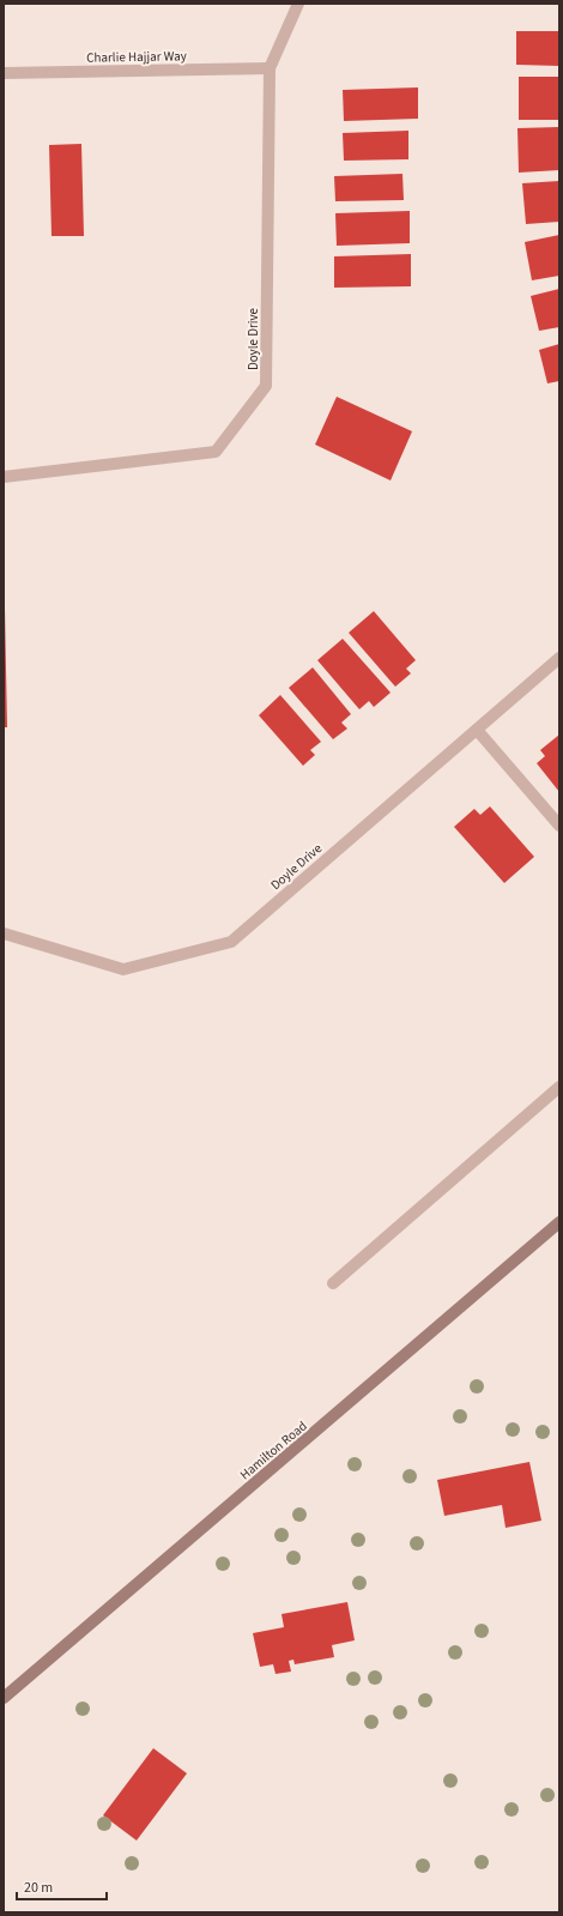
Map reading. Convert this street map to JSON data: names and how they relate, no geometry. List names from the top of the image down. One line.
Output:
{"streets":{"main road":["Hamilton Road"],"street":["Charlie Hajjar Way","Doyle Drive"]},"crossings":[["Charlie Hajjar Way","Doyle Drive"]],"scale_bar":"20 m"}
